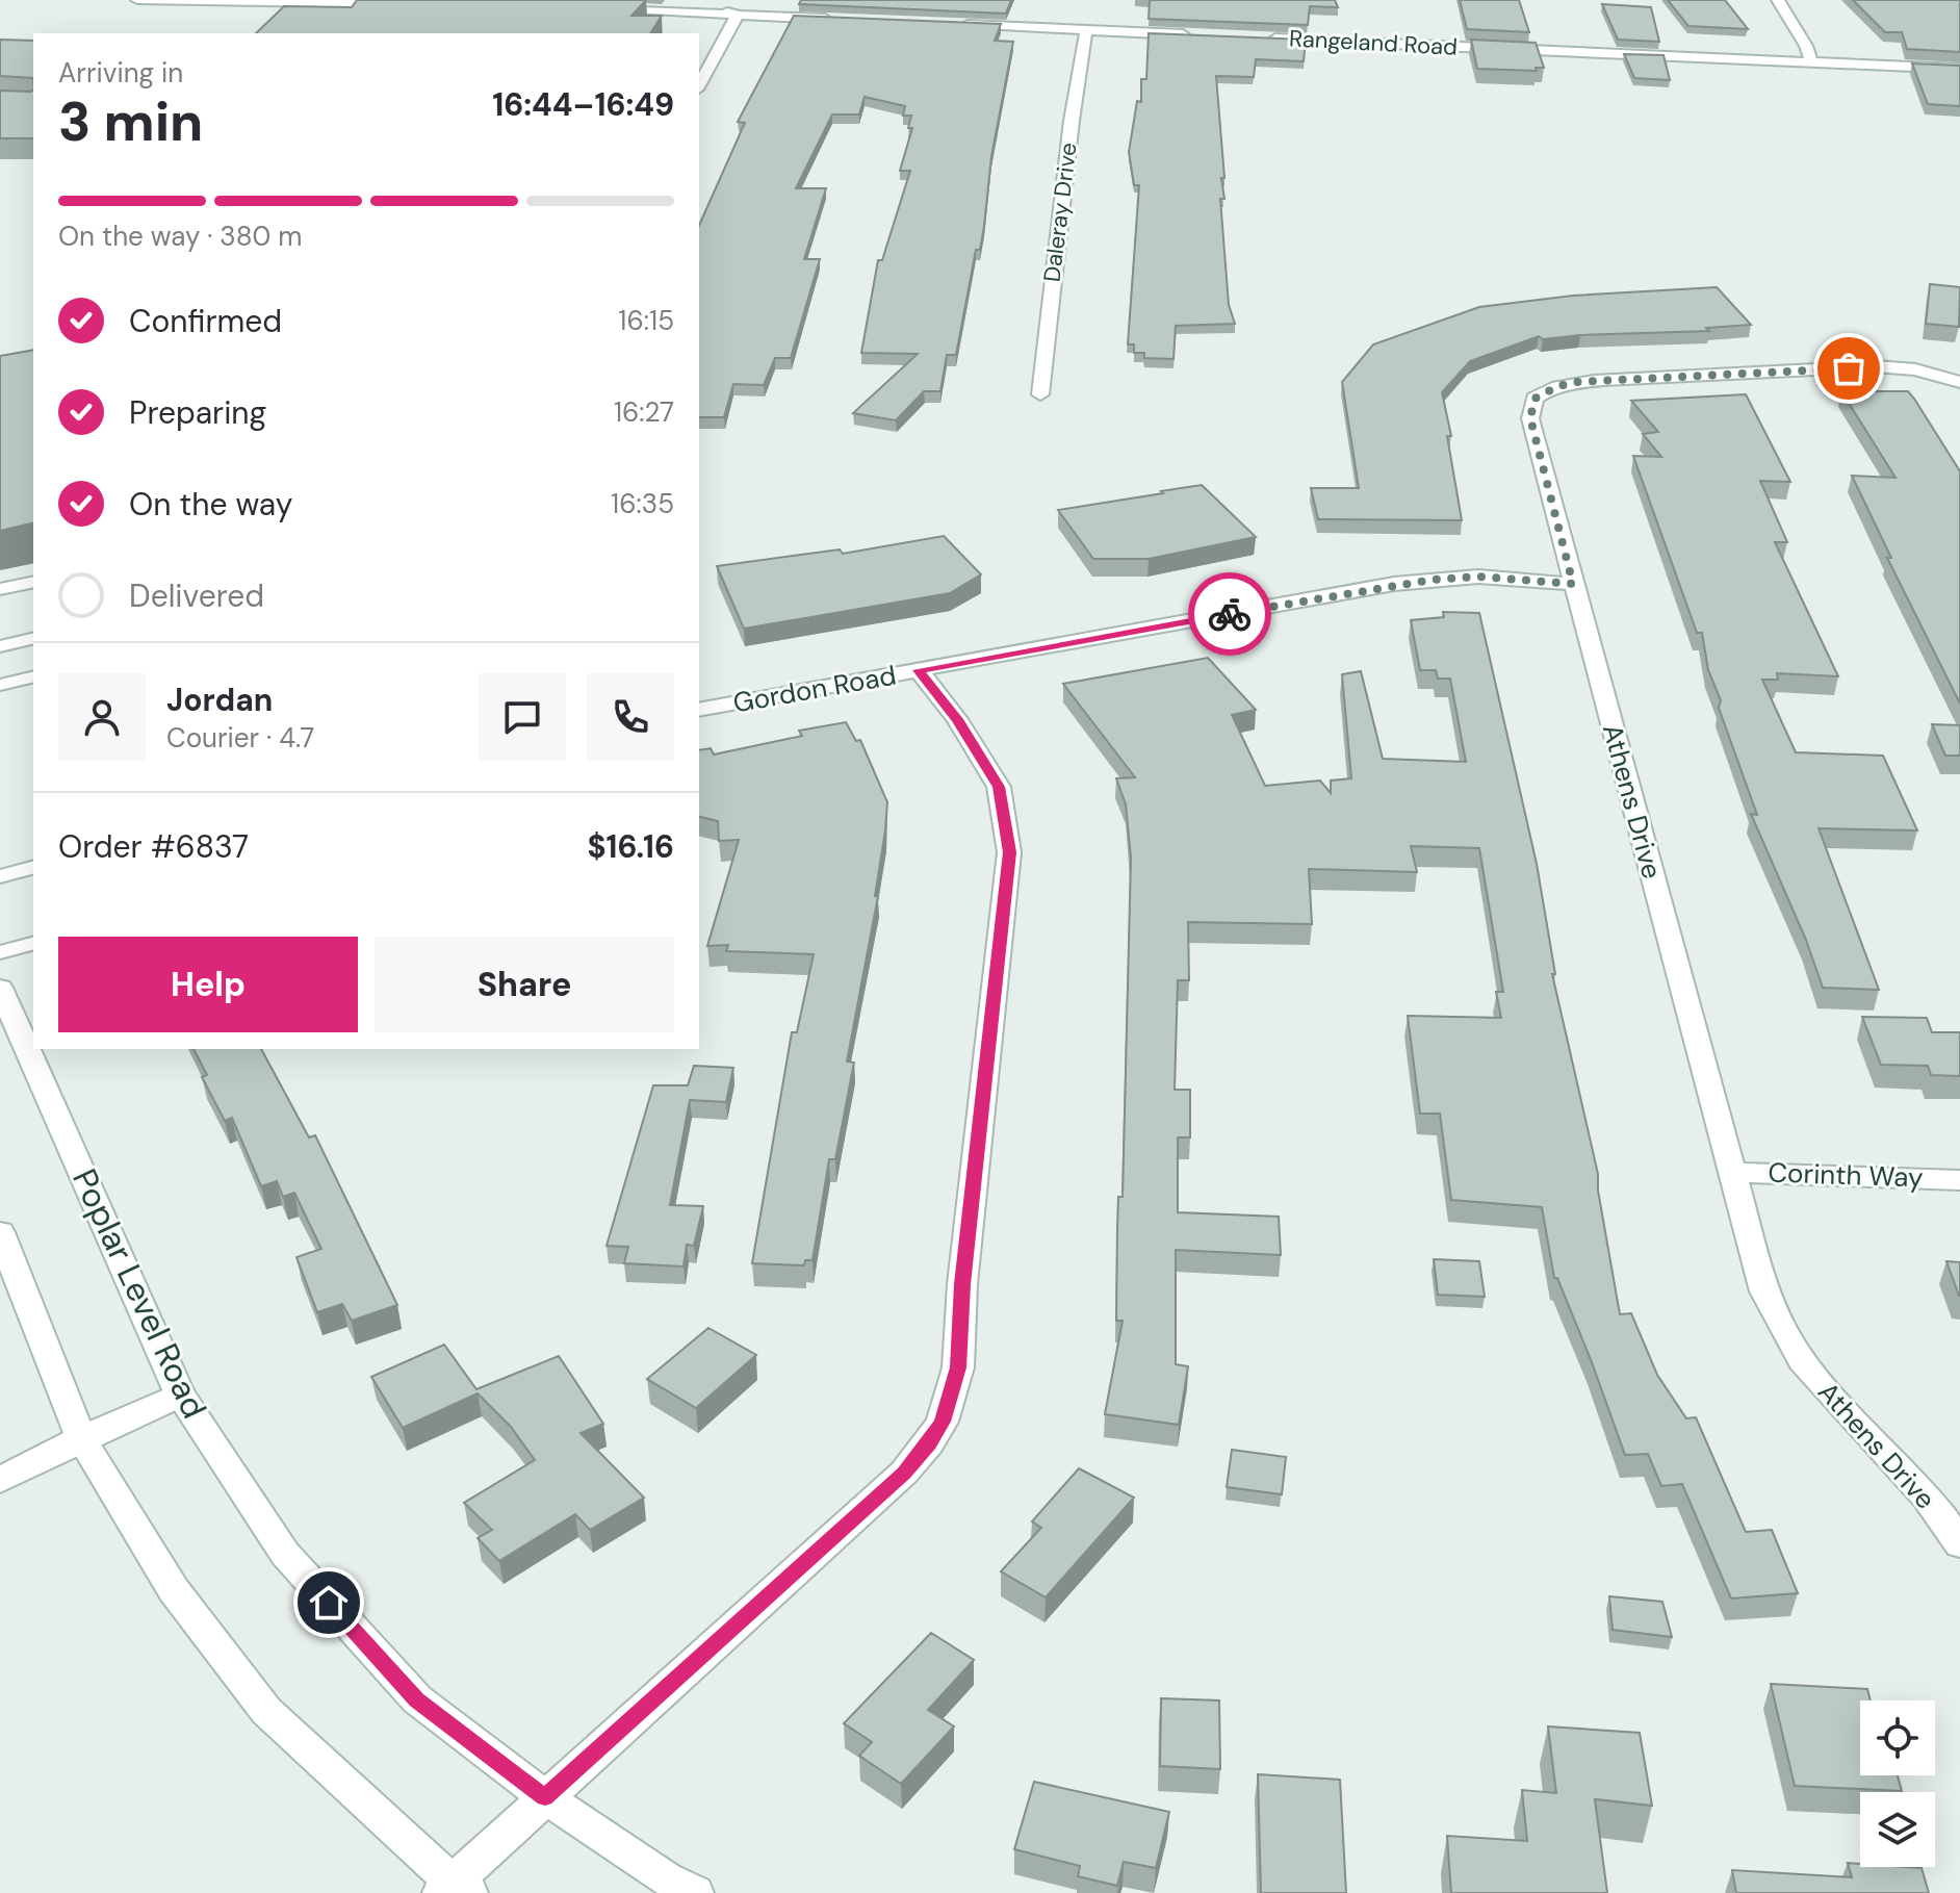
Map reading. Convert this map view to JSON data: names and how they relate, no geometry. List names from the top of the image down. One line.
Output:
{"streets":{"street":["Rangeland Road","Daleray Drive","Gordon Road","Athens Drive","Corinth Way","Poplar Level Road"]},"crossings":[["Gordon Road","Athens Drive"],["Athens Drive","Corinth Way"]],"page":{"heading":["3 min","Arriving in","16:44–16:49"],"panel":["Jordan","Courier · 4.7","Order #6837","$16.16"],"bar":"On the way · 380 m","list":[["Confirmed","16:15"],["Preparing","16:27"],["On the way","16:35"],"Delivered"],"buttons":["Help","Share"]}}
